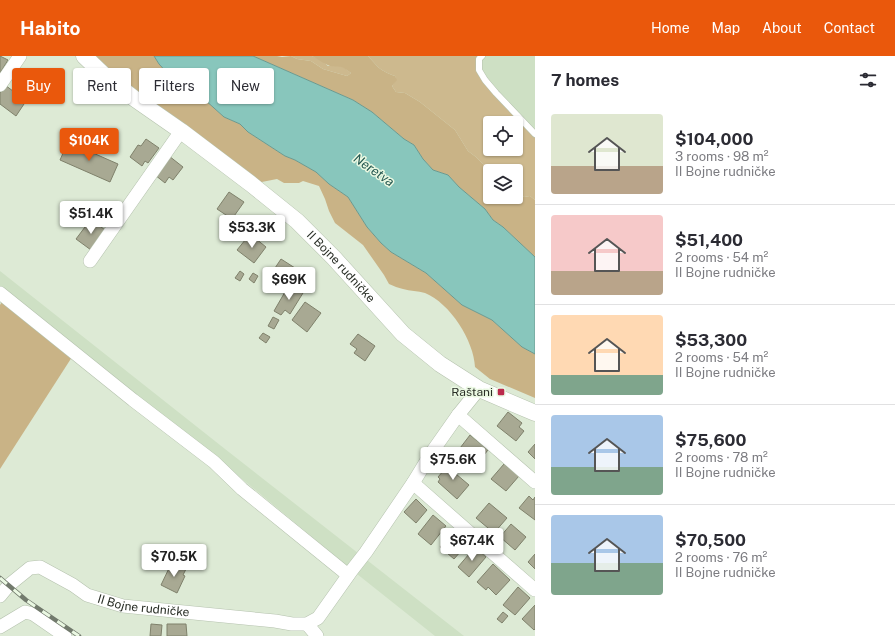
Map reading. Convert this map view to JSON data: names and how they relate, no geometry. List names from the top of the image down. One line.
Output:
{"streets":{"street":["II Bojne rudničke"]},"water":["Neretva"],"places":{"transit":["Raštani"]},"page":{"header":"Habito","nav":["Home","Map","About","Contact"],"heading":"7 homes","chip":["Buy","Rent","Filters","New"],"list":[{"name":"$104,000","note":"3 rooms · 98 m² · II Bojne rudničke"},{"name":"$51,400","note":"2 rooms · 54 m² · II Bojne rudničke"},{"name":"$53,300","note":"2 rooms · 54 m² · II Bojne rudničke"},{"name":"$75,600","note":"2 rooms · 78 m² · II Bojne rudničke"},{"name":"$70,500","note":"2 rooms · 76 m² · II Bojne rudničke"}],"price":["$104K","$51.4K","$53.3K","$69K","$75.6K","$67.4K","$70.5K"]}}
